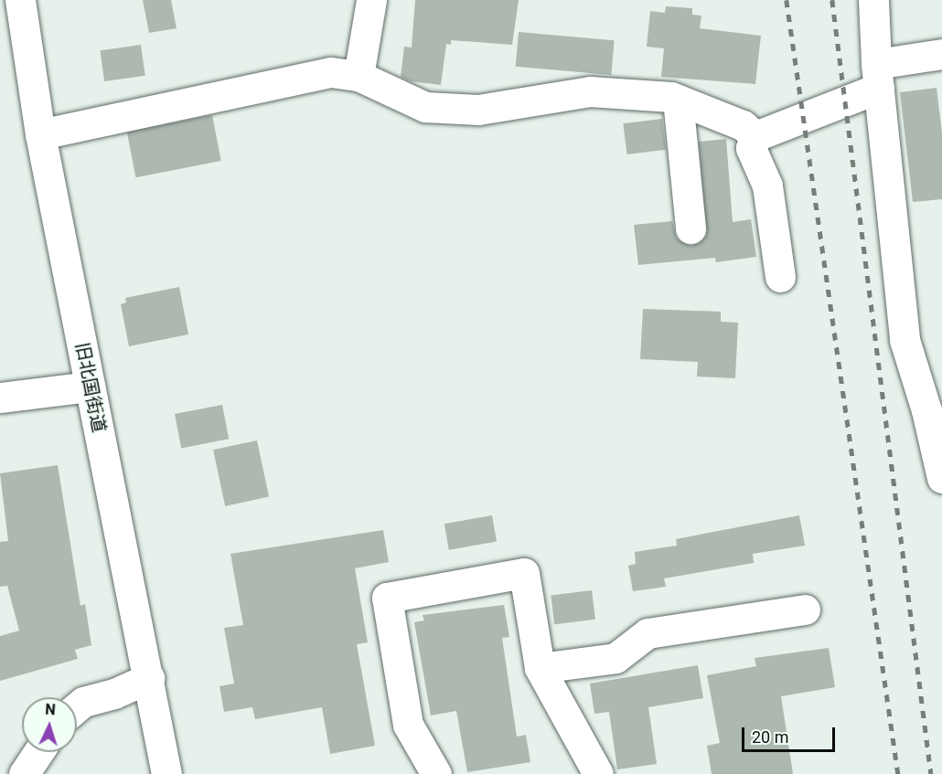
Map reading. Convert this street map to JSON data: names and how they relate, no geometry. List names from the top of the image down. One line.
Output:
{"streets":{"street":["旧北国街道"]},"scale_bar":"20 m","north":"top"}
